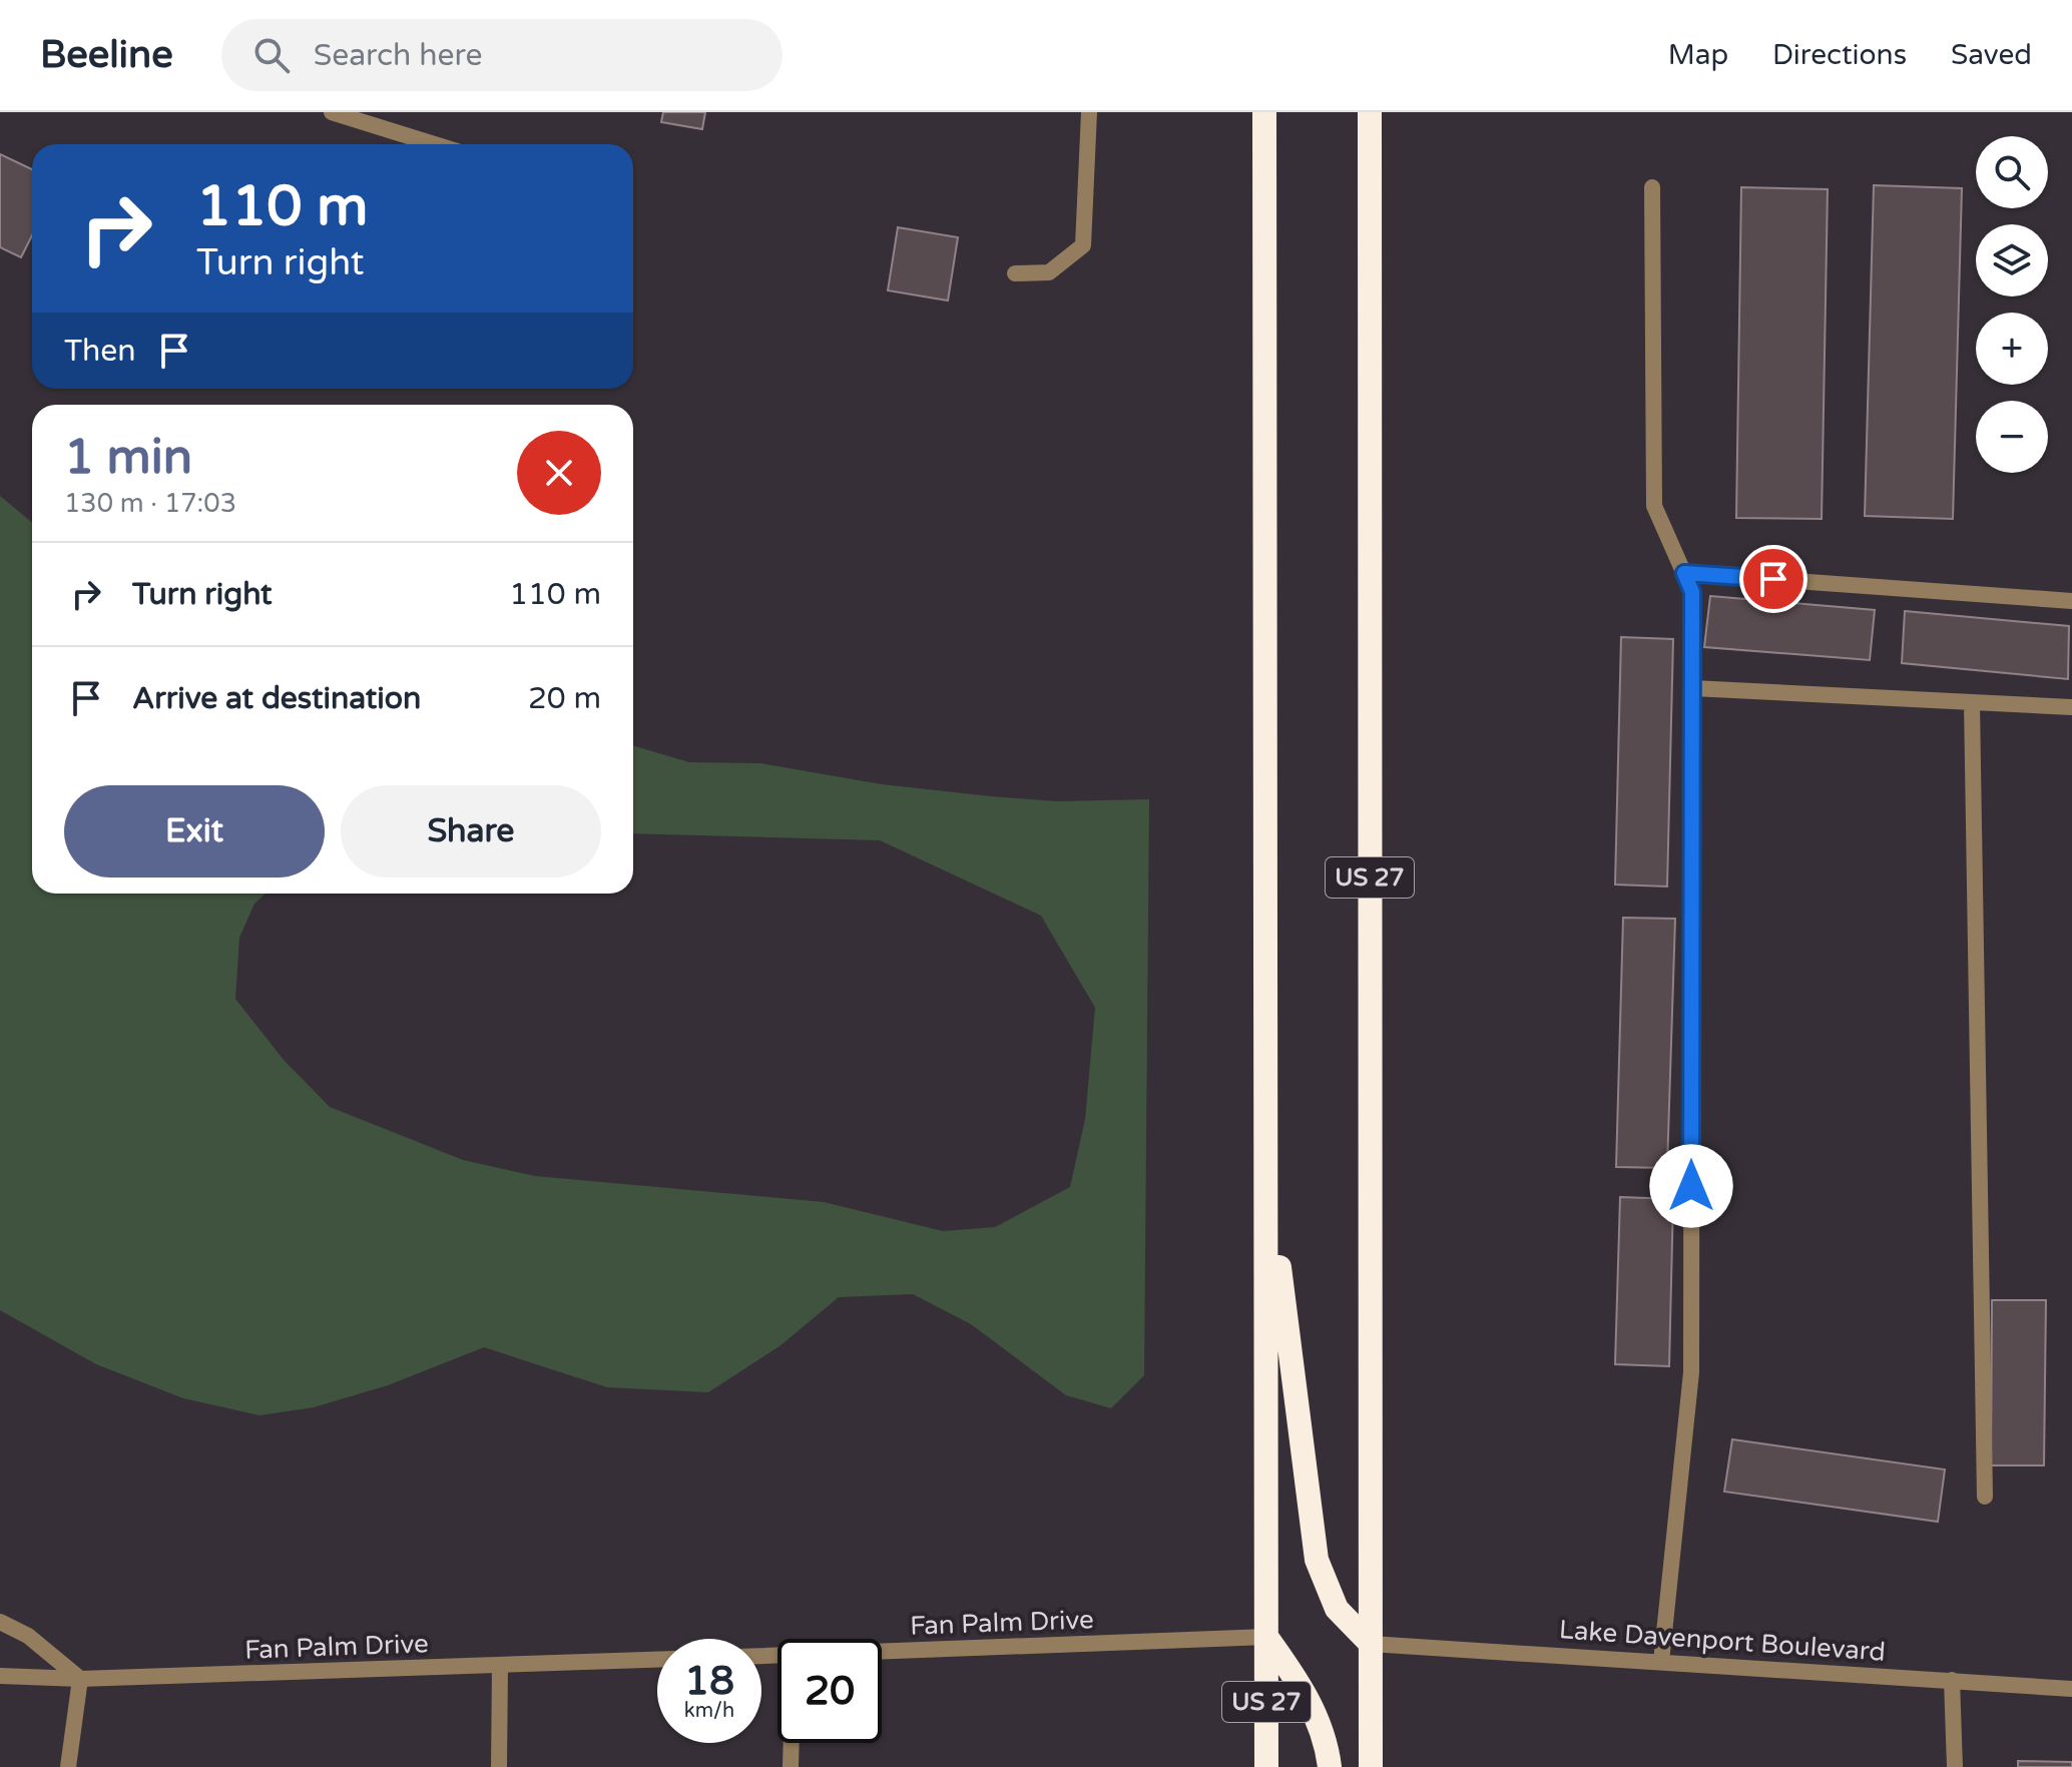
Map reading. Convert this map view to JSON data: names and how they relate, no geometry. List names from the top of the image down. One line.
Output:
{"streets":{"highway":["US 27"],"street":["Fan Palm Drive","Lake Davenport Boulevard"]},"crossings":[["US 27","Fan Palm Drive"],["US 27","Lake Davenport Boulevard"]],"page":{"header":"Beeline","search":"Search here","nav":["Map","Directions","Saved"],"map_buttons":["+","−"],"turn":["110 m","Turn right"],"then":"Then","heading":["1 min","130 m · 17:03"],"list":[{"name":"Turn right","value":"110 m"},{"name":"Arrive at destination","value":"20 m"}],"buttons":["Exit","Share"],"speed":"18 km/h","limit":"20"}}
